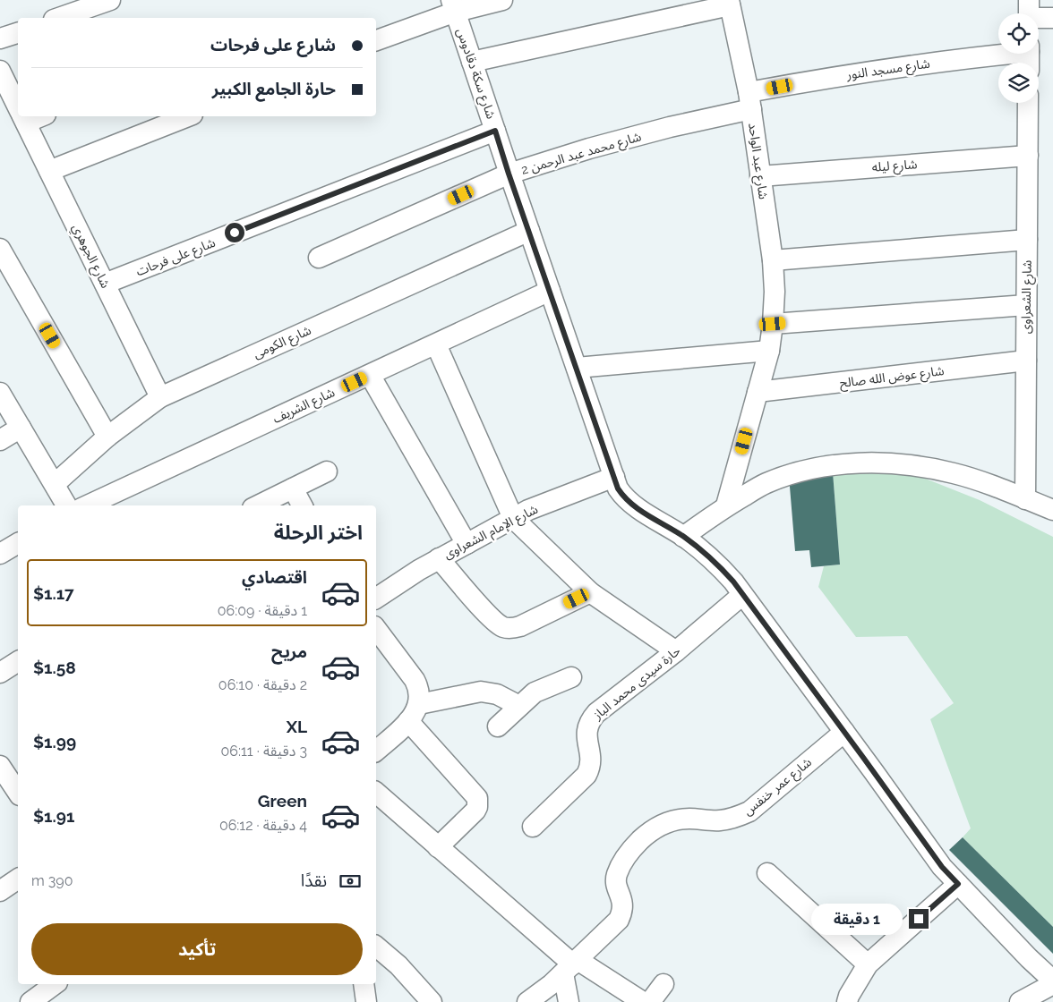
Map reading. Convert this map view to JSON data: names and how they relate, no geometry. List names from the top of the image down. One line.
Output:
{"streets":{"street":["شارع مسجد النور","شارع سكة دقادوس","شارع محمد عبد الرحمن 2","شارع عبد الواحد","شارع ليله","شارع الجوهري","شارع على فرحات","شارع الشعراوى","شارع الكومى","شارع عوض الله صالح","شارع الشريف","شارع الإمام الشعراوى","حارة سيدى محمد الباز","شارع عمر خنفس"]},"crossings":[["شارع مسجد النور","شارع محمد عبد الرحمن 2"],["شارع مسجد النور","شارع عبد الواحد"],["شارع سكة دقادوس","شارع محمد عبد الرحمن 2"],["شارع سكة دقادوس","شارع على فرحات"],["شارع سكة دقادوس","شارع الكومى"],["شارع سكة دقادوس","شارع الشريف"],["شارع سكة دقادوس","شارع الإمام الشعراوى"],["شارع سكة دقادوس","حارة سيدى محمد الباز"],["شارع سكة دقادوس","شارع عمر خنفس"],["شارع محمد عبد الرحمن 2","شارع عبد الواحد"],["شارع عبد الواحد","شارع ليله"],["شارع عبد الواحد","شارع عوض الله صالح"],["شارع ليله","شارع الشعراوى"],["شارع الجوهري","شارع على فرحات"],["شارع الجوهري","شارع الكومى"],["شارع الشعراوى","شارع عوض الله صالح"]],"page":{"banner":["شارع على فرحات","حارة الجامع الكبير"],"heading":"اختر الرحلة","list":[{"name":"اقتصادي","note":"1 دقيقة · 06:09","value":"$1.17"},{"name":"مريح","note":"2 دقيقة · 06:10","value":"$1.58"},{"name":"XL","note":"3 دقيقة · 06:11","value":"$1.99"},{"name":"Green","note":"4 دقيقة · 06:12","value":"$1.91"}],"pay":["نقدًا","390 m"],"bubble":"1 دقيقة","buttons":"تأكيد"}}
